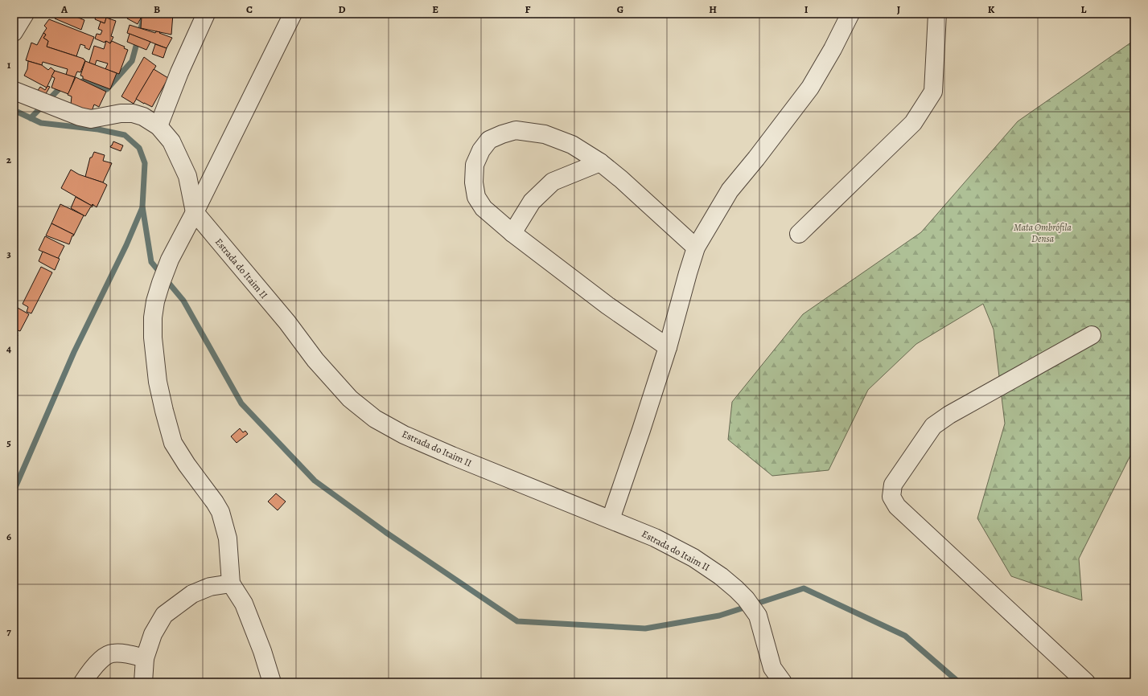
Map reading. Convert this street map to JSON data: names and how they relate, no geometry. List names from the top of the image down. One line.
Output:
{"streets":{"street":["Estrada do Itaim II"]},"parks":["Mata Ombrófila Densa"],"grid":{"columns":["A","B","C","D","E","F","G","H","I","J","K","L"],"rows":["1","2","3","4","5","6","7"]}}
